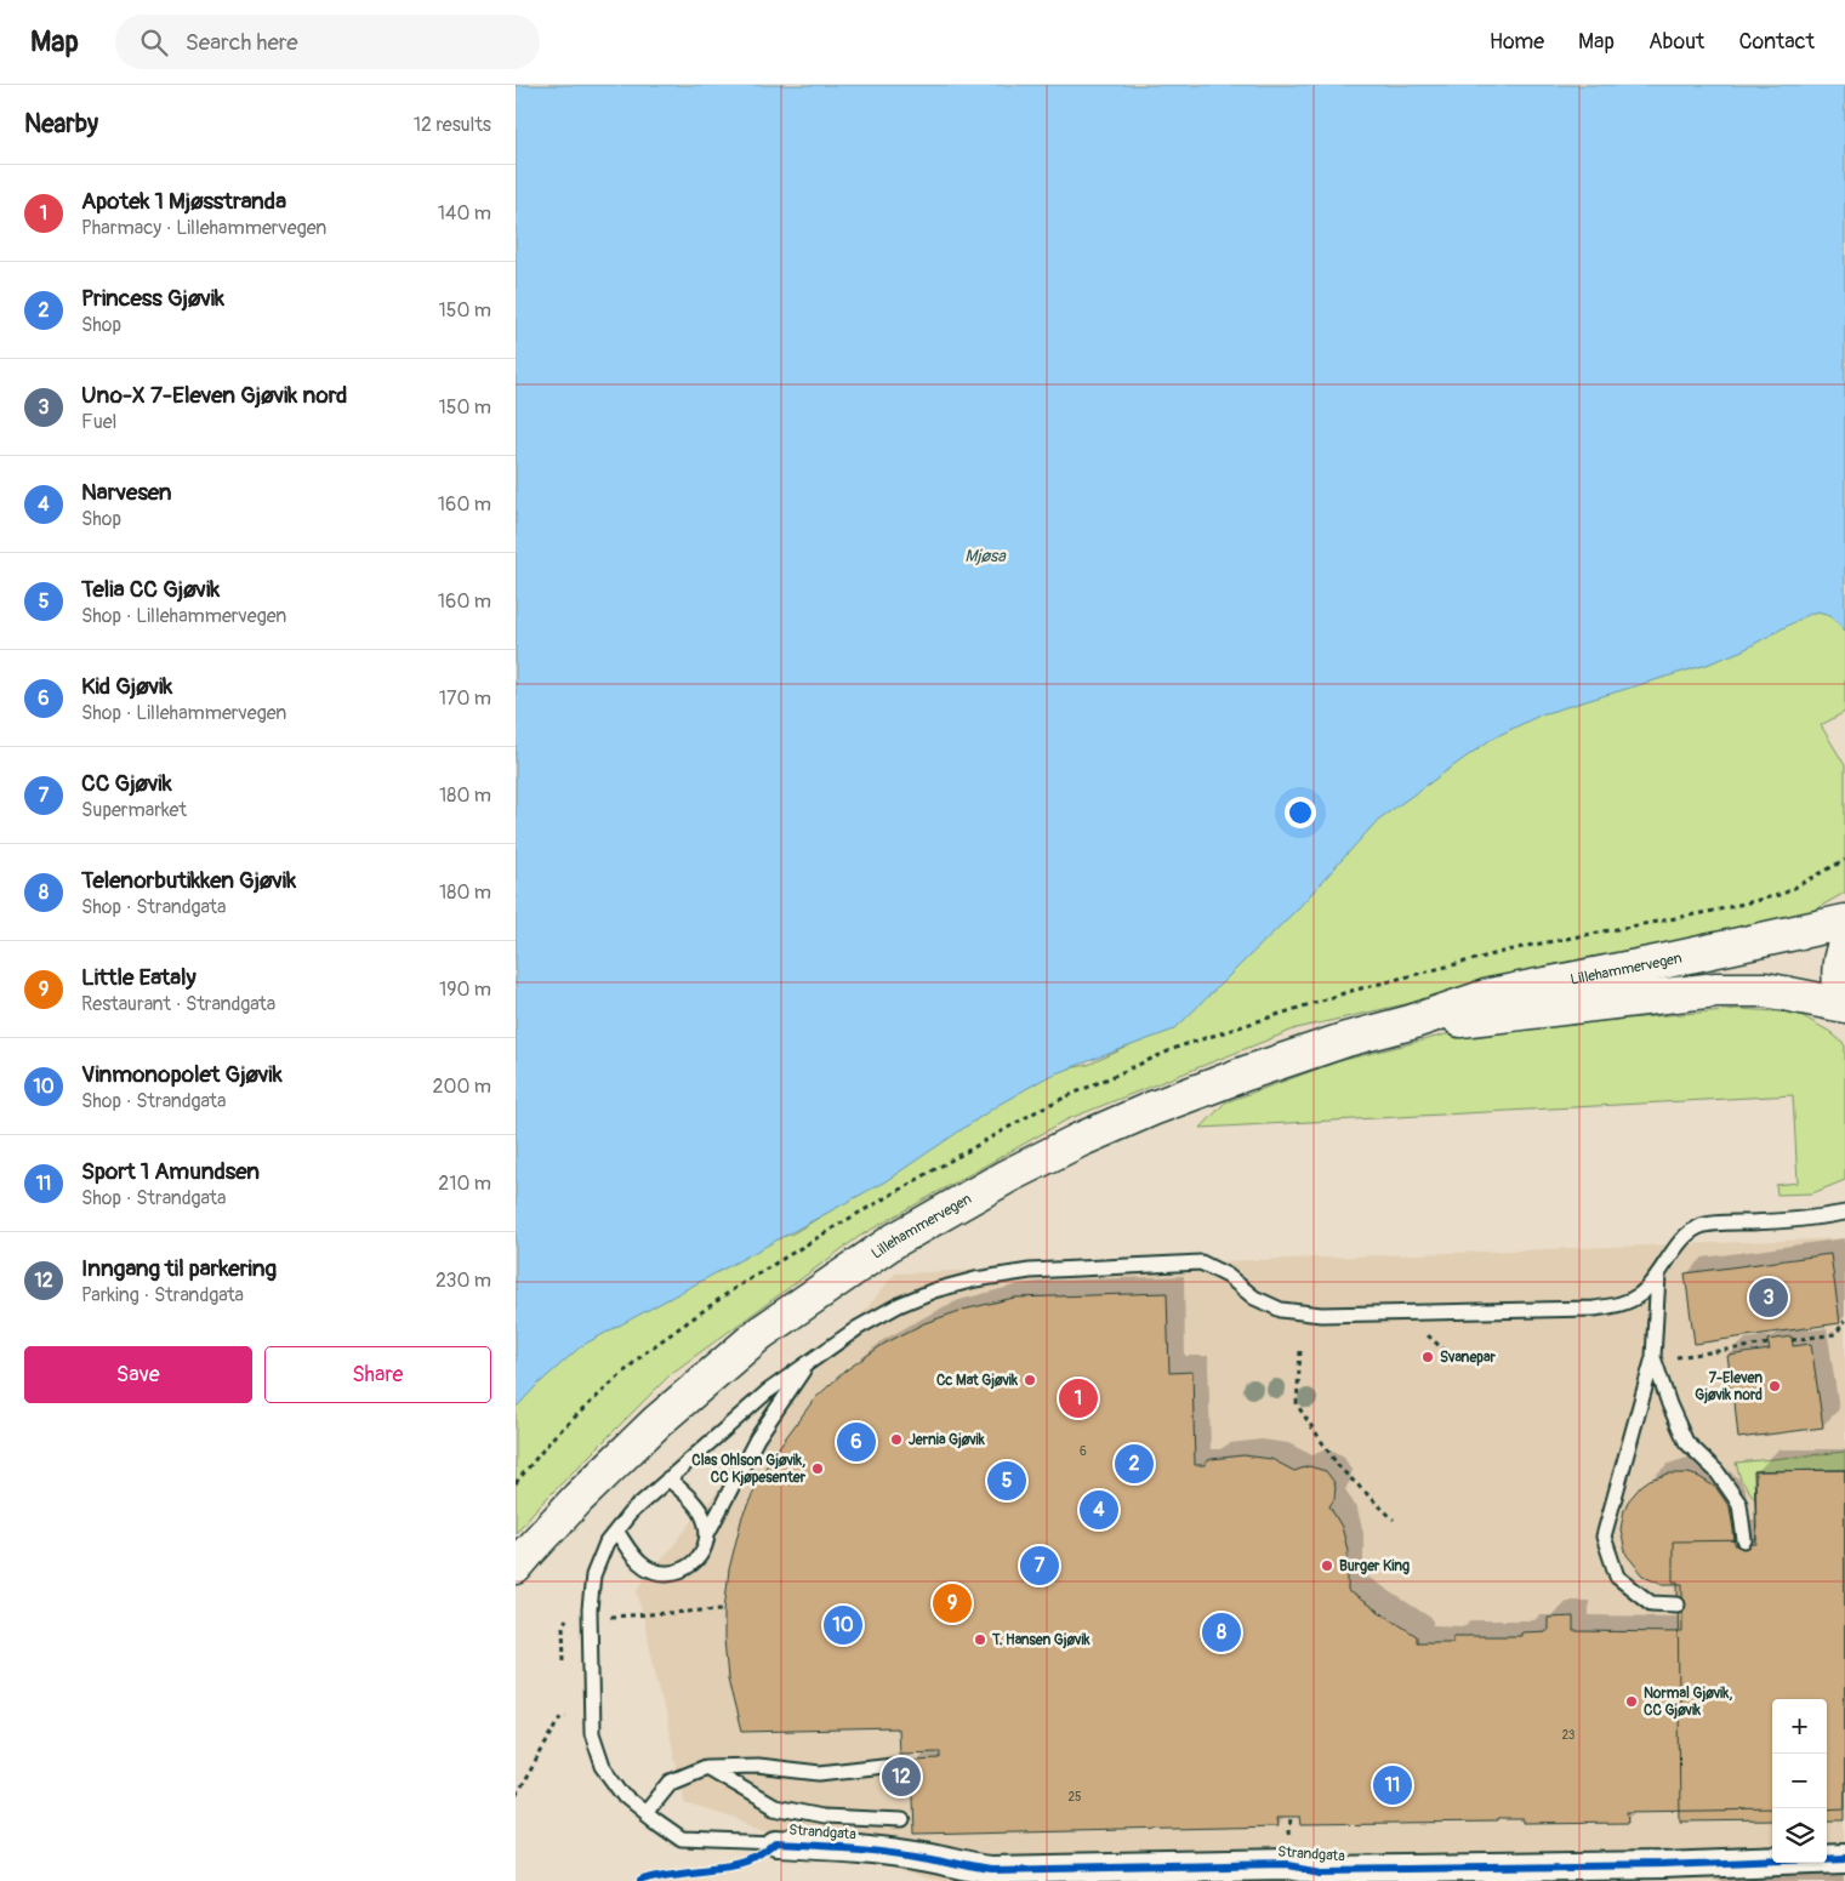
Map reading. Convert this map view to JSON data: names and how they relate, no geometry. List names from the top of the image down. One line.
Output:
{"streets":{"highway":["Lillehammervegen"],"street":["Strandgata"]},"water":["Mjøsa"],"places":["Svanepar","Cc Mat Gjøvik","7-Eleven Gjøvik nord","Jernia Gjøvik","Clas Ohlson Gjøvik, CC Kjøpesenter","Burger King","T. Hansen Gjøvik","Normal Gjøvik, CC Gjøvik"],"house_numbers":["6","23","25"],"page":{"header":"Map","search":"Search here","nav":["Home","Map","About","Contact"],"heading":["Nearby","12 results"],"list":[{"mark":"1","name":"Apotek 1 Mjøsstranda","note":"Pharmacy · Lillehammervegen","value":"140 m"},{"mark":"2","name":"Princess Gjøvik","note":"Shop","value":"150 m"},{"mark":"3","name":"Uno-X 7-Eleven Gjøvik nord","note":"Fuel","value":"150 m"},{"mark":"4","name":"Narvesen","note":"Shop","value":"160 m"},{"mark":"5","name":"Telia CC Gjøvik","note":"Shop · Lillehammervegen","value":"160 m"},{"mark":"6","name":"Kid Gjøvik","note":"Shop · Lillehammervegen","value":"170 m"},{"mark":"7","name":"CC Gjøvik","note":"Supermarket","value":"180 m"},{"mark":"8","name":"Telenorbutikken Gjøvik","note":"Shop · Strandgata","value":"180 m"},{"mark":"9","name":"Little Eataly","note":"Restaurant · Strandgata","value":"190 m"},{"mark":"10","name":"Vinmonopolet Gjøvik","note":"Shop · Strandgata","value":"200 m"},{"mark":"11","name":"Sport 1 Amundsen","note":"Shop · Strandgata","value":"210 m"},{"mark":"12","name":"Inngang til parkering","note":"Parking · Strandgata","value":"230 m"}],"pins":["3","1","6","2","5","4","7","9","10","8","12","11"],"buttons":["Save","Share"],"map_buttons":["+","−"]}}
